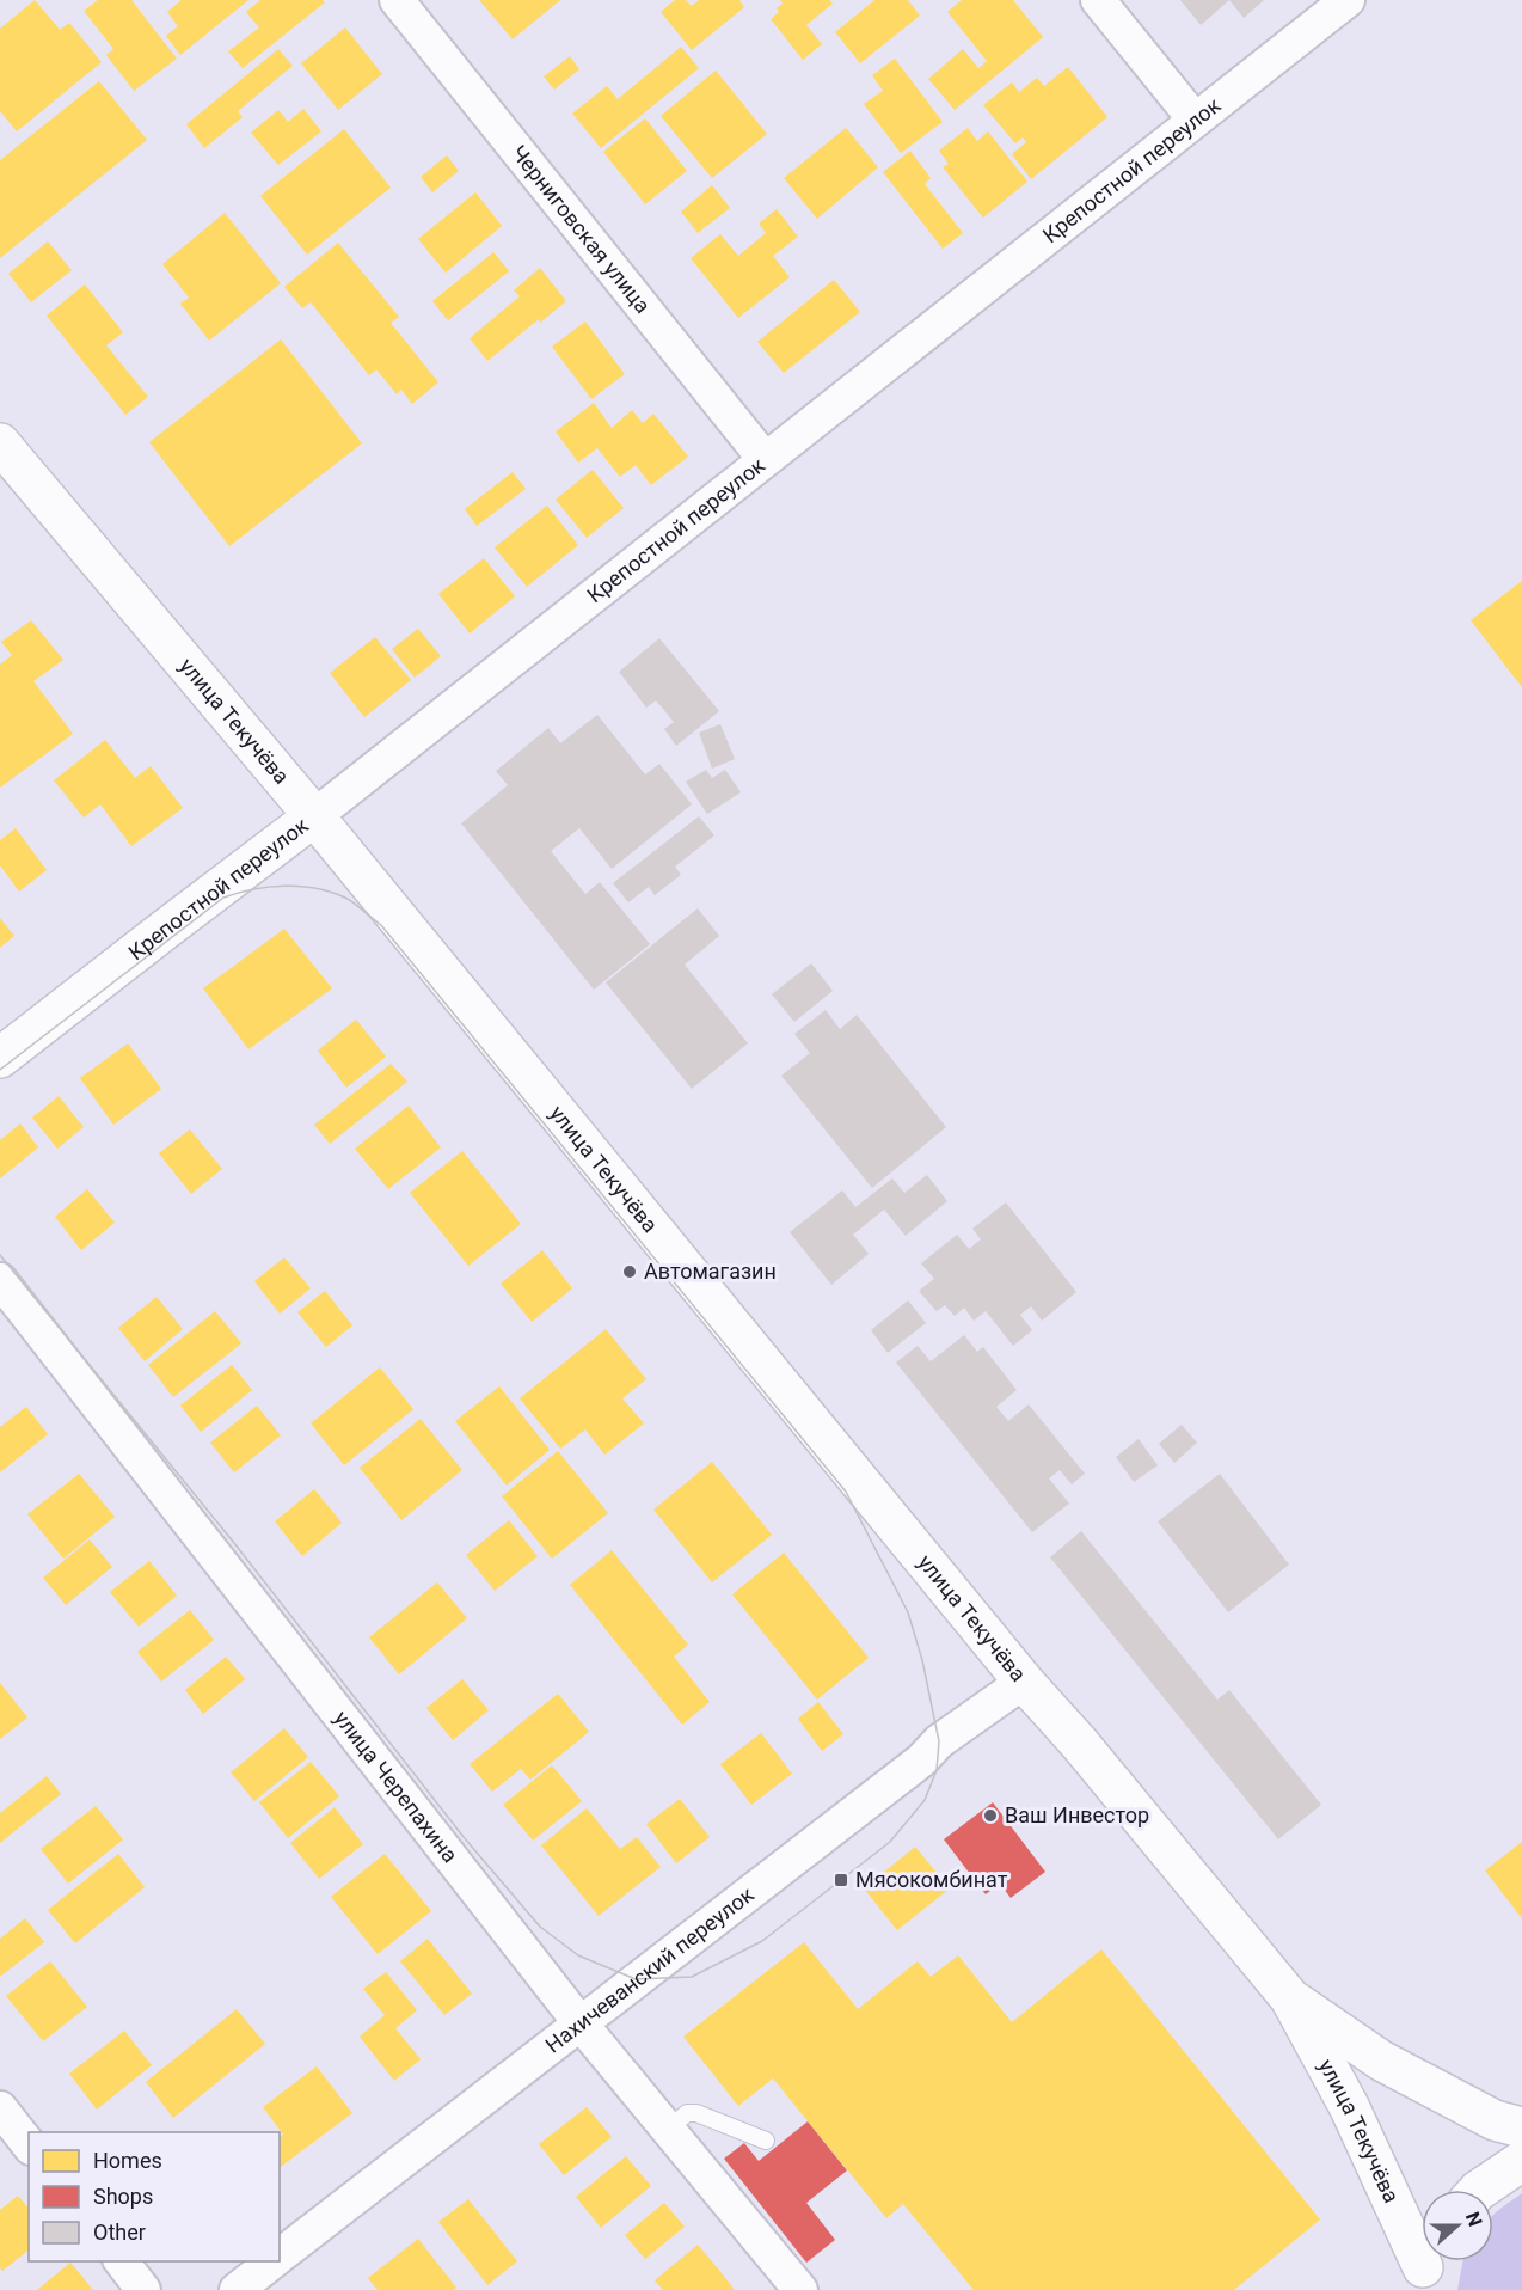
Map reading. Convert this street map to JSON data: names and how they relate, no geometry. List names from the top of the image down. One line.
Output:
{"streets":{"main road":["Крепостной переулок","улица Текучёва"],"street":["Черниговская улица","улица Черепахина","Нахичеванский переулок"]},"crossings":[["Крепостной переулок","Черниговская улица"],["Крепостной переулок","улица Текучёва"],["улица Текучёва","Нахичеванский переулок"],["улица Черепахина","Нахичеванский переулок"]],"places":{"other":["Автомагазин","Ваш Инвестор"],"transit":["Мясокомбинат"]},"legend":["Homes","Shops","Other"],"north":"right"}
